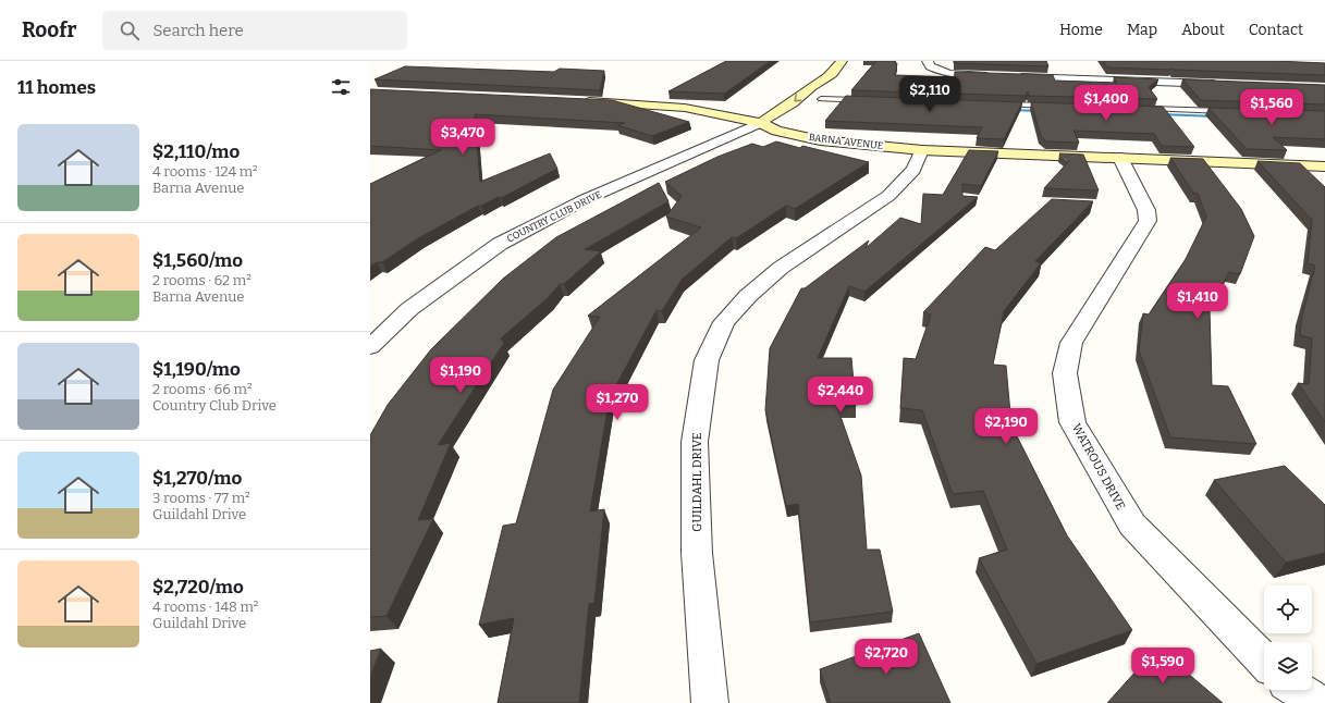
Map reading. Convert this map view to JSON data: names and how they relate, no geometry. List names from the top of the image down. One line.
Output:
{"streets":{"street":["BARNA AVENUE","COUNTRY CLUB DRIVE","WATROUS DRIVE","GUILDAHL DRIVE"]},"crossings":[["BARNA AVENUE","COUNTRY CLUB DRIVE"],["BARNA AVENUE","WATROUS DRIVE"],["BARNA AVENUE","GUILDAHL DRIVE"]],"page":{"header":"Roofr","search":"Search here","nav":["Home","Map","About","Contact"],"heading":"11 homes","price":["$2,110","$1,400","$1,560","$3,470","$1,410","$1,190","$2,440","$1,270","$2,190","$2,720","$1,590"],"list":[{"name":"$2,110/mo","note":"4 rooms · 124 m² · Barna Avenue"},{"name":"$1,560/mo","note":"2 rooms · 62 m² · Barna Avenue"},{"name":"$1,190/mo","note":"2 rooms · 66 m² · Country Club Drive"},{"name":"$1,270/mo","note":"3 rooms · 77 m² · Guildahl Drive"},{"name":"$2,720/mo","note":"4 rooms · 148 m² · Guildahl Drive"}]}}
